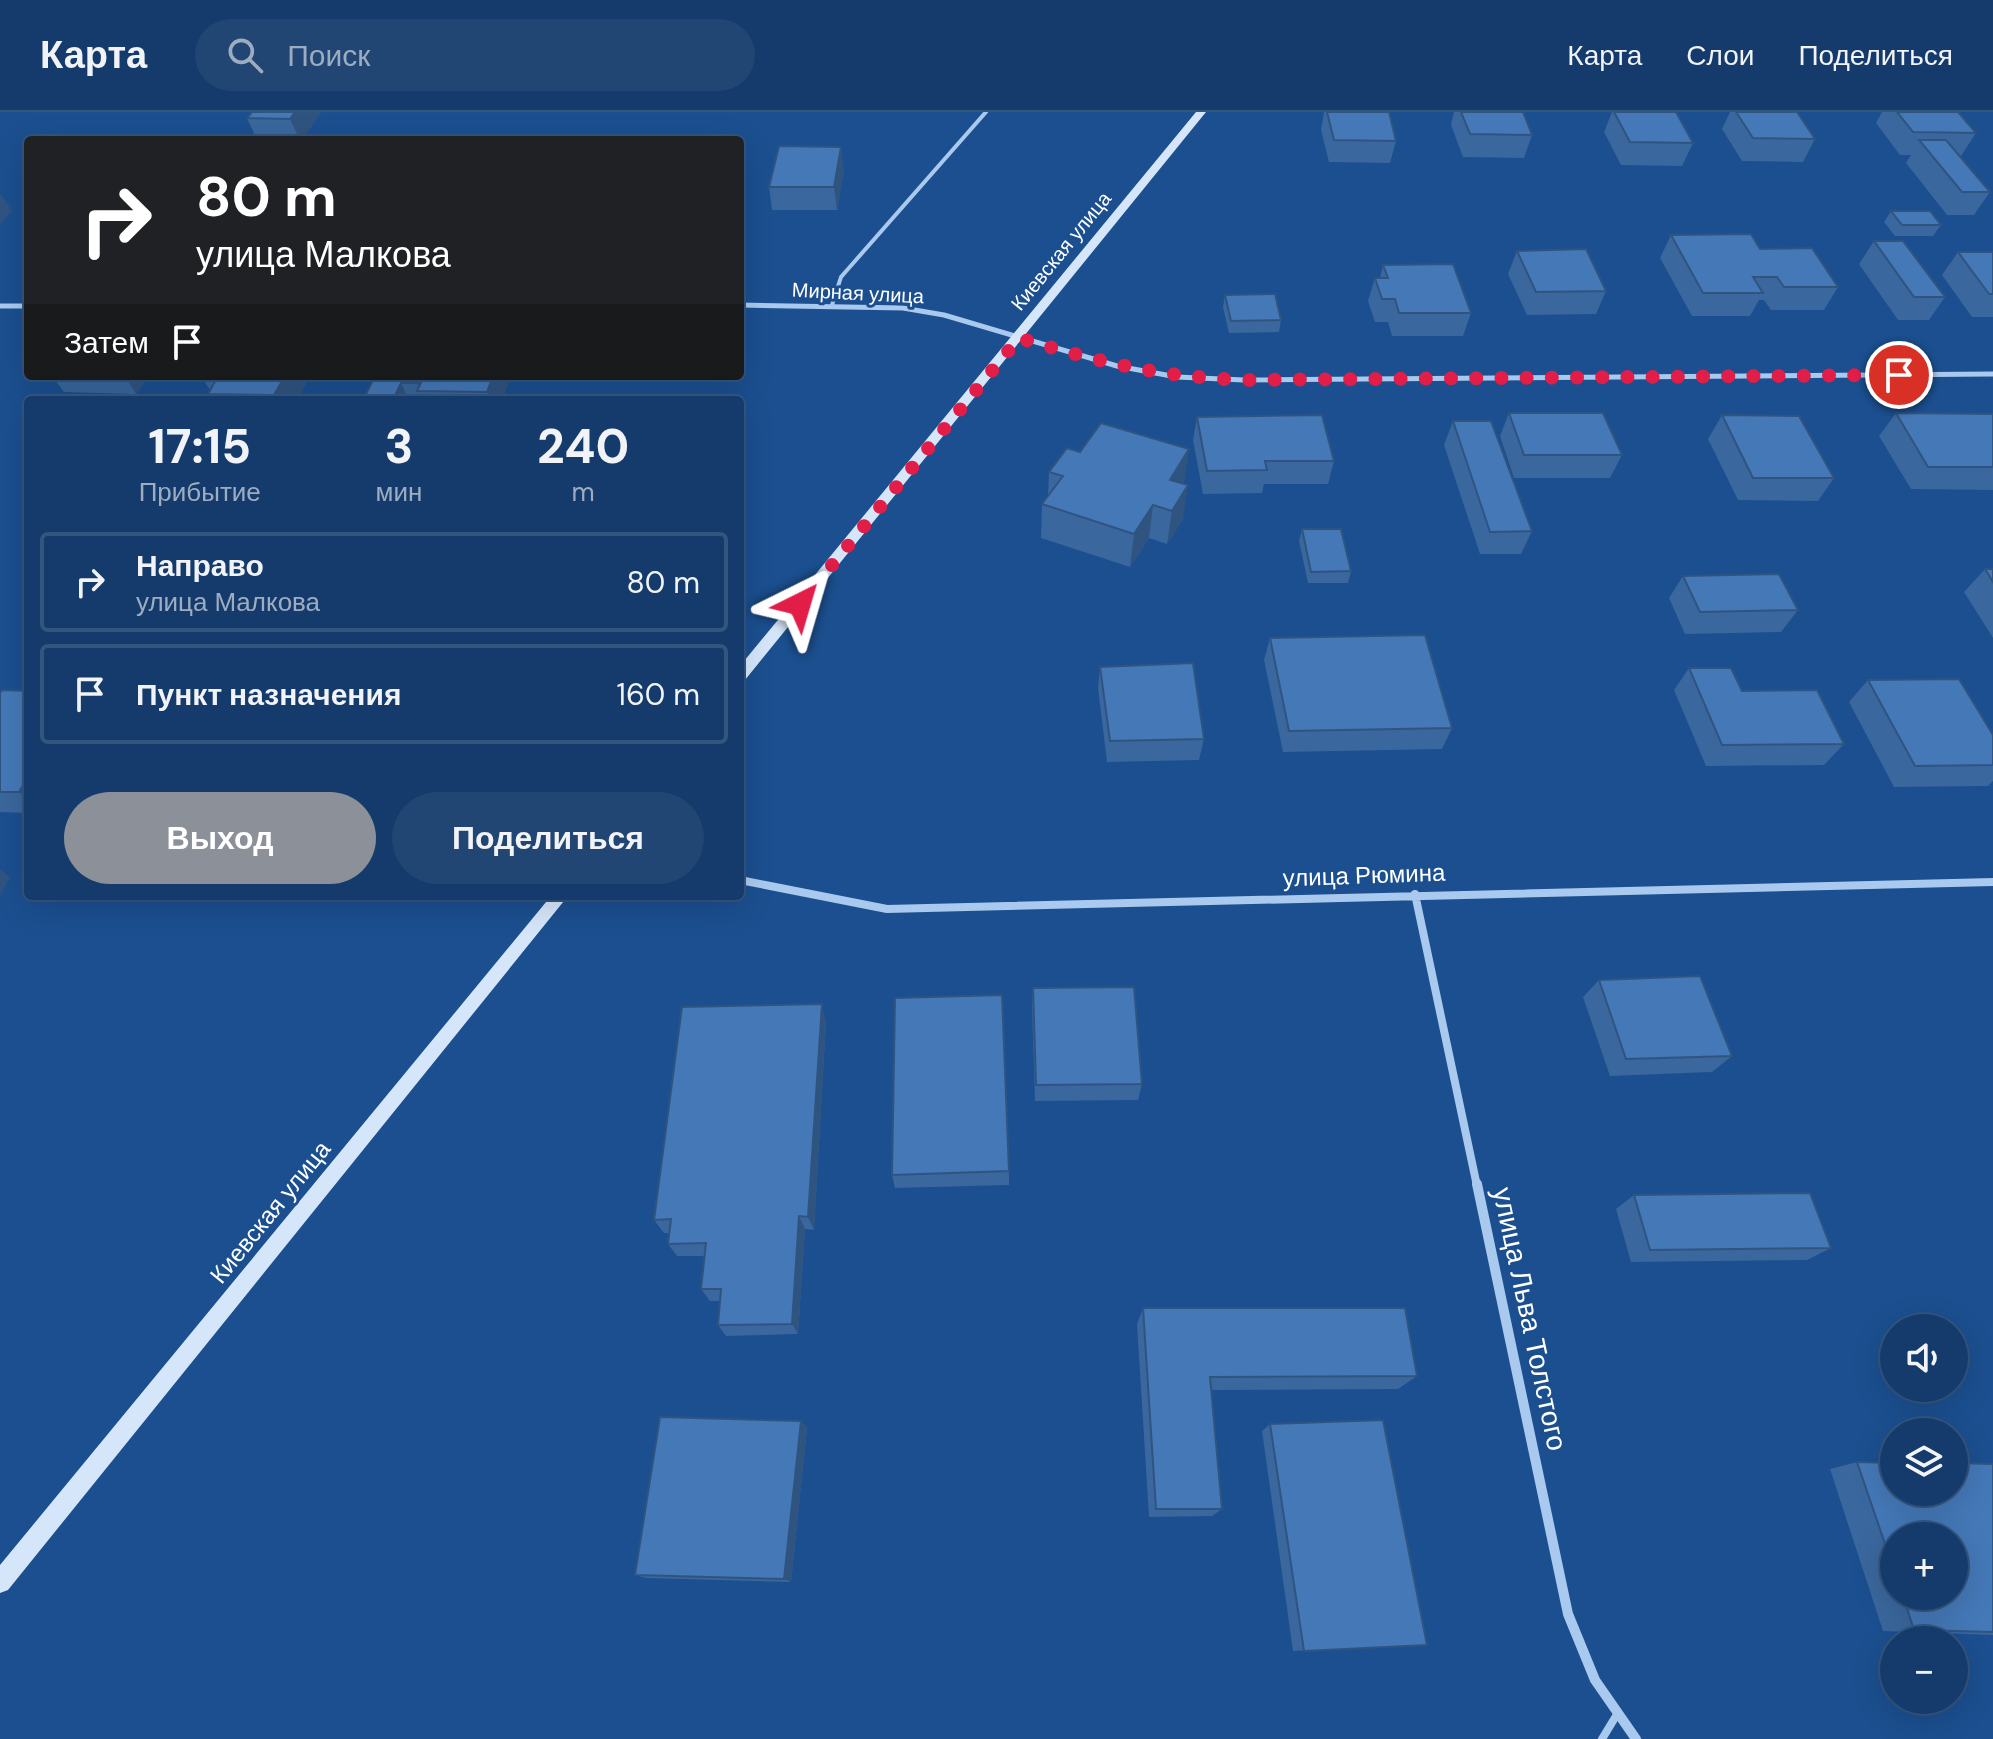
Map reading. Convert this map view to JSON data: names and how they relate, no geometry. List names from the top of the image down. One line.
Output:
{"streets":{"main road":["Киевская улица"],"street":["Мирная улица","улица Рюмина","улица Льва Толстого"]},"crossings":[["Киевская улица","Мирная улица"],["улица Рюмина","улица Льва Толстого"]],"page":{"header":"Карта","search":"Поиск","nav":["Карта","Слои","Поделиться"],"turn":["80 m","улица Малкова"],"then":"Затем","eta":["17:15","Прибытие","3","мин","240","m"],"list":[{"name":"Направо","note":"улица Малкова","value":"80 m"},{"name":"Пункт назначения","value":"160 m"}],"buttons":["Выход","Поделиться"],"map_buttons":["+","−"]}}
